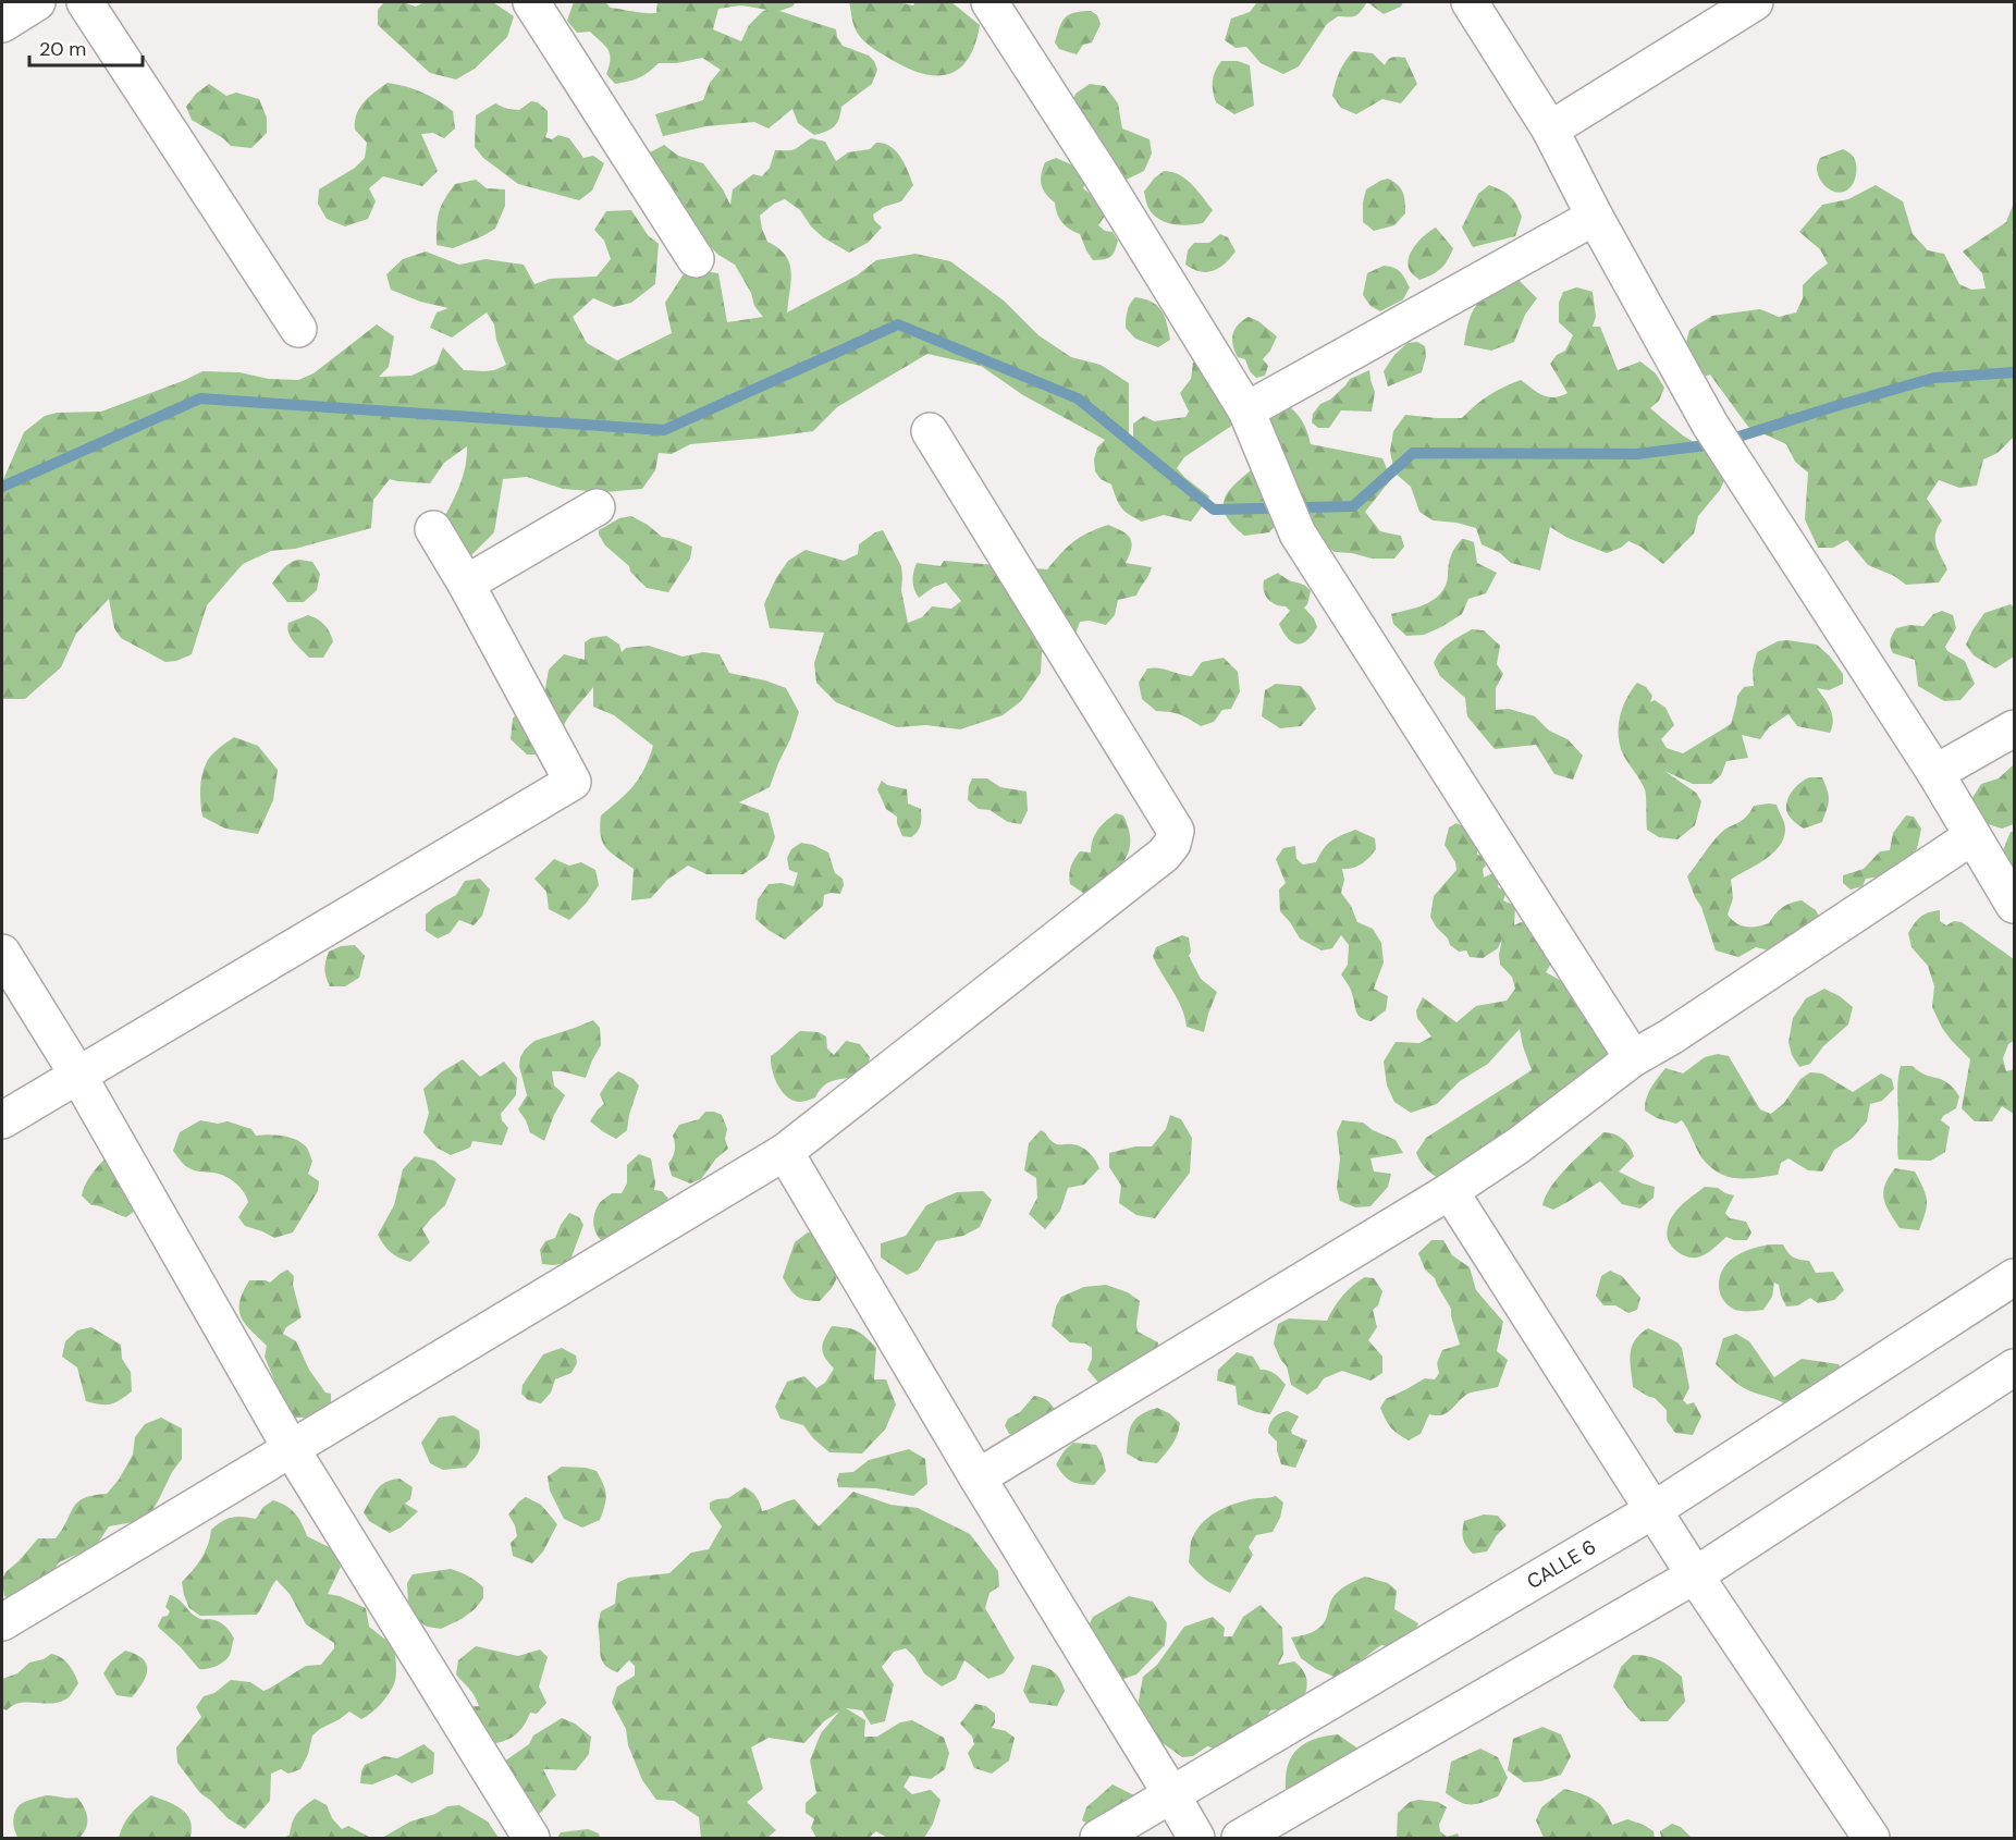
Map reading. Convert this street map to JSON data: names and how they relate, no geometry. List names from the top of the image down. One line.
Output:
{"streets":{"street":["CALLE 6"]},"scale_bar":"20 m"}
